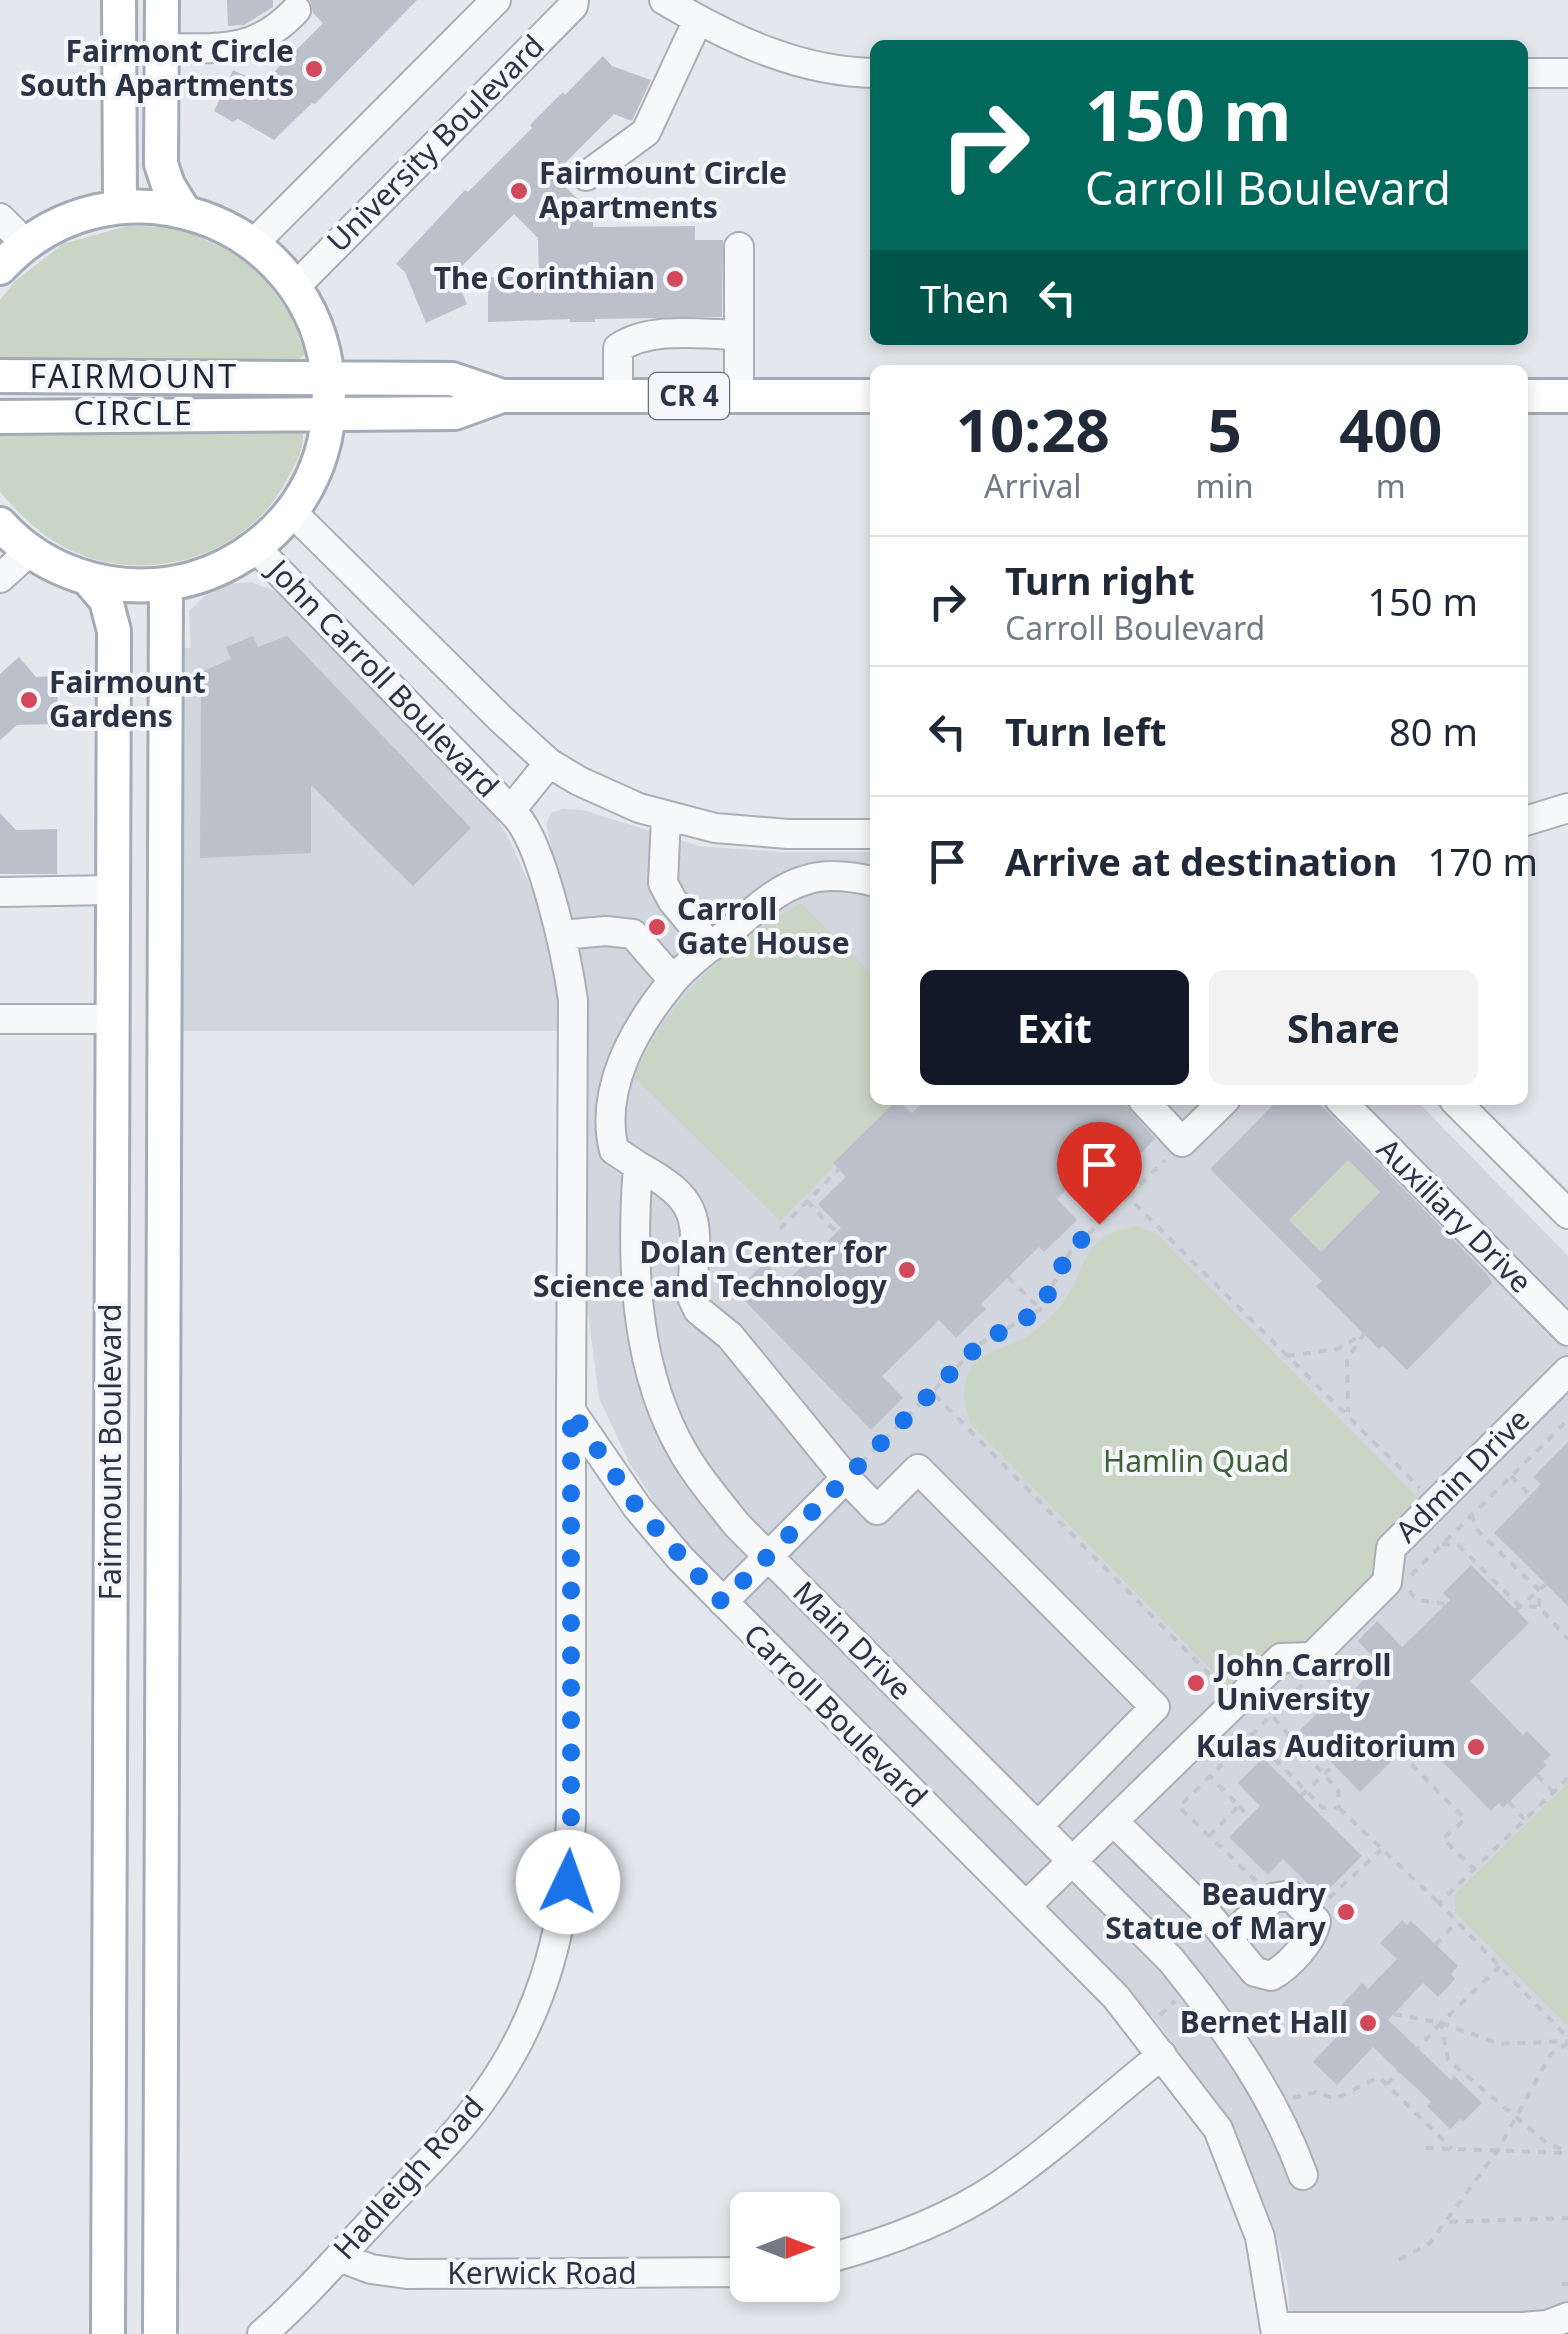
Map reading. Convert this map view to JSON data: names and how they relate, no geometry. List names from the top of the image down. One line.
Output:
{"streets":{"main road":["CR 4","Fairmount Boulevard"],"street":["University Boulevard","John Carroll Boulevard","Auxiliary Drive","Admin Drive","Main Drive","Carroll Boulevard","Hadleigh Road","Kerwick Road"]},"crossings":[["Admin Drive","Main Drive"],["Admin Drive","Carroll Boulevard"],["Carroll Boulevard","Hadleigh Road"],["Hadleigh Road","Kerwick Road"]],"districts":["FAIRMOUNT CIRCLE"],"parks":["Hamlin Quad"],"places":["Fairmont Circle South Apartments","Fairmount Circle Apartments","The Corinthian","Fairmount Gardens","Carroll Gate House","Dolan Center for Science and Technology","John Carroll University","Kulas Auditorium","Beaudry Statue of Mary","Bernet Hall"],"north":"right","page":{"turn":["150 m","Carroll Boulevard"],"then":"Then","eta":["10:28","Arrival","5","min","400","m"],"list":[{"name":"Turn right","note":"Carroll Boulevard","value":"150 m"},{"name":"Turn left","value":"80 m"},{"name":"Arrive at destination","value":"170 m"}],"buttons":["Exit","Share"]}}
